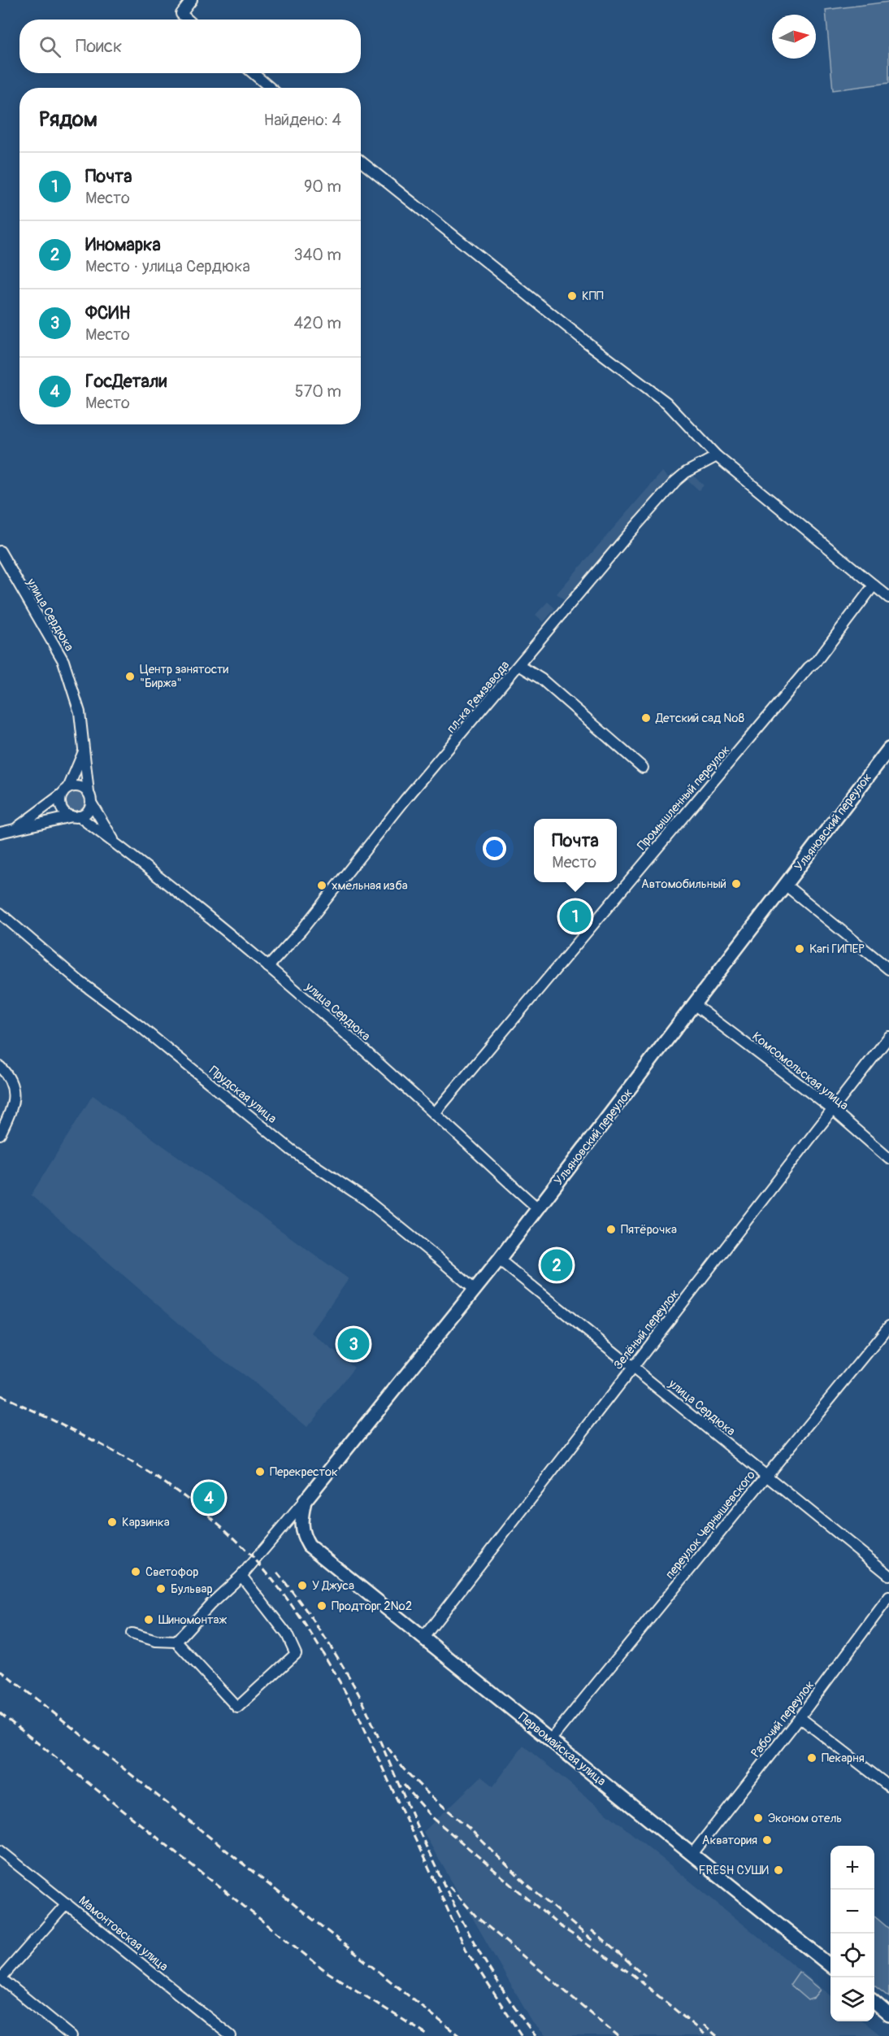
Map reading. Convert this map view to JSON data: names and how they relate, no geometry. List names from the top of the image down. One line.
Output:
{"streets":{"main road":["Ульяновский переулок","Первомайская улица"],"street":["улица Сердюка","пл-ка Ремзавода","Промышленный переулок","Комсомольская улица","Прудская улица","Зелёный переулок","переулок Чернышевского","Рабочий переулок","Мамонтовская улица"]},"crossings":[["улица Сердюка","пл-ка Ремзавода"],["улица Сердюка","Промышленный переулок"],["улица Сердюка","Ульяновский переулок"],["улица Сердюка","Зелёный переулок"],["улица Сердюка","переулок Чернышевского"],["Ульяновский переулок","Комсомольская улица"],["Ульяновский переулок","Прудская улица"],["Ульяновский переулок","Первомайская улица"],["Комсомольская улица","Зелёный переулок"],["Зелёный переулок","Первомайская улица"],["переулок Чернышевского","Первомайская улица"],["Рабочий переулок","Первомайская улица"]],"places":["КПП","Центр занятости \"Биржа\"","Детский сад №8","Автомобильный","хмельная изба","Kari ГИПЕР","Пятёрочка","Перекресток","Карзинка","Светофор","У Джуса","Бульвар","Продторг 2№2","Шиномонтаж","Пекарня","Эконом отель","Акватория","FRESH СУШИ"],"north":"right","page":{"search":"Поиск","heading":["Рядом","Найдено: 4"],"list":[{"mark":"1","name":"Почта","note":"Место","value":"90 m"},{"mark":"2","name":"Иномарка","note":"Место · улица Сердюка","value":"340 m"},{"mark":"3","name":"ФСИН","note":"Место","value":"420 m"},{"mark":"4","name":"ГосДетали","note":"Место","value":"570 m"}],"popup":["Почта","Место"],"pins":["1","2","3","4"],"map_buttons":["+","−"]}}
